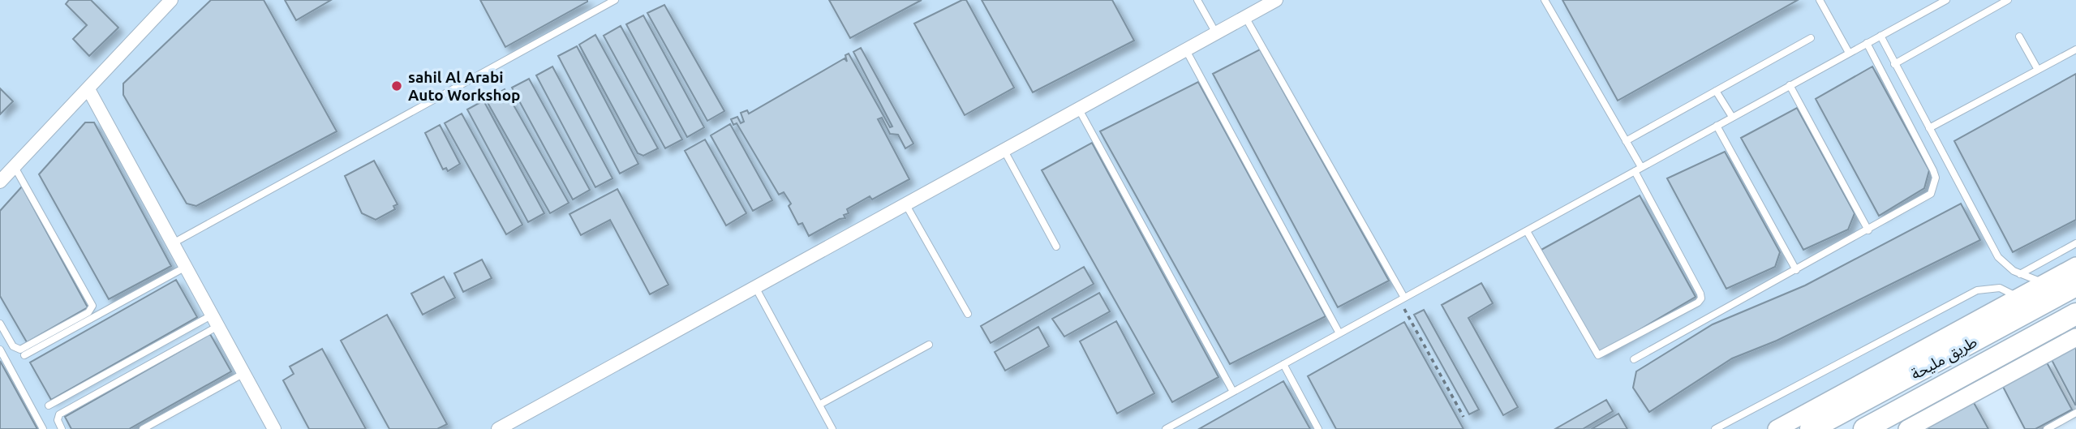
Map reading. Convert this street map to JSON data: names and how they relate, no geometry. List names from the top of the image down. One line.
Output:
{"streets":{"main road":["طريق مليحة"]},"places":["sahil Al Arabi Auto Workshop"]}
